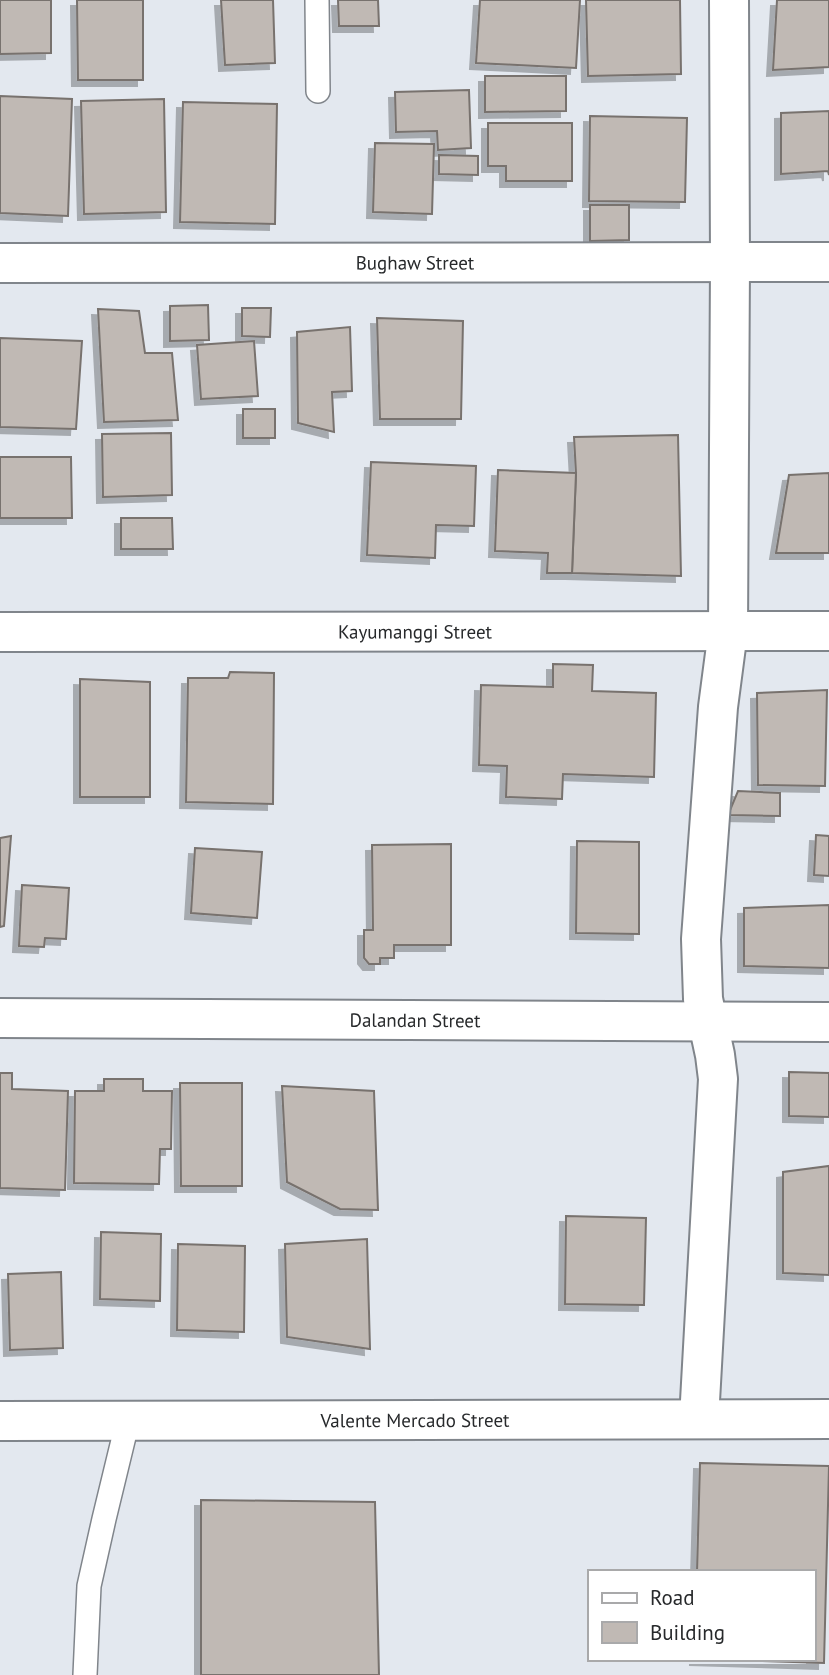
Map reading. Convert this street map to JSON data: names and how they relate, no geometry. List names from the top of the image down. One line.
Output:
{"streets":{"street":["Bughaw Street","Kayumanggi Street","Dalandan Street","Valente Mercado Street"]},"legend":["Road","Building"]}
